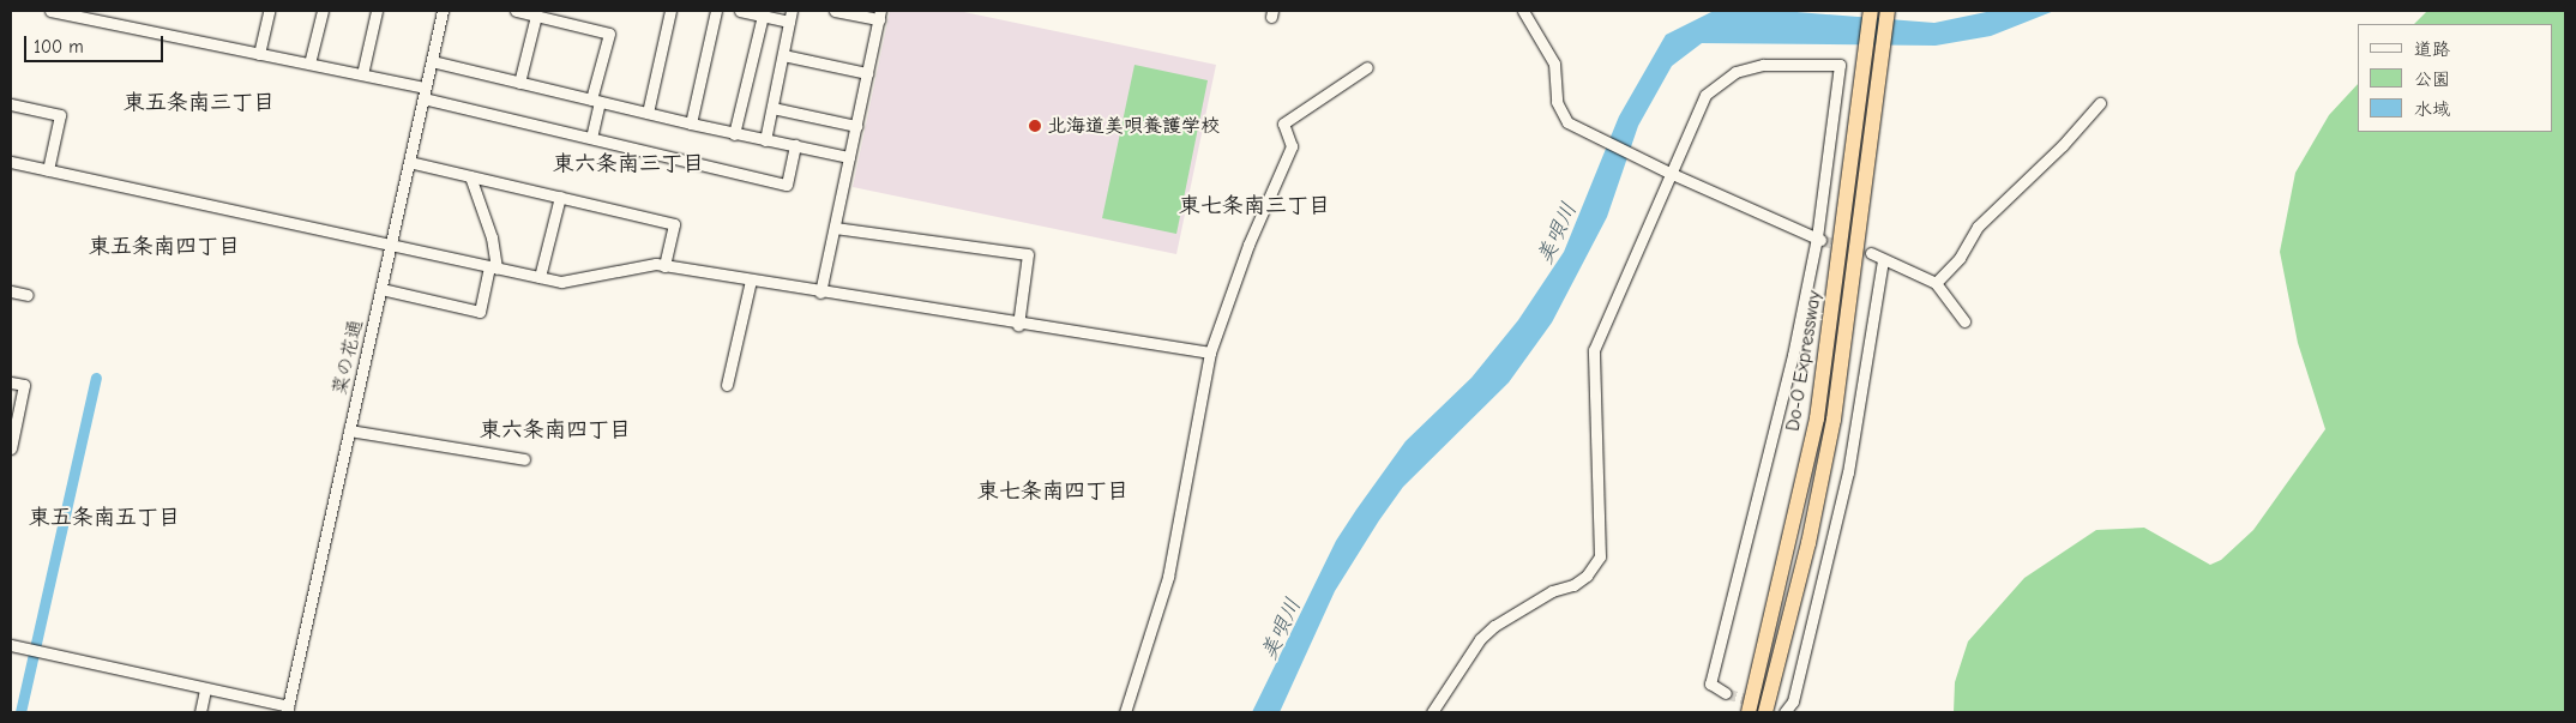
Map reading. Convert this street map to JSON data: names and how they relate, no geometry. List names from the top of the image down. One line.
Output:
{"streets":{"highway":["Do-O Expressway"],"street":["菜の花通"]},"districts":["東五条南三丁目","東六条南三丁目","東七条南三丁目","東五条南四丁目","東六条南四丁目","東七条南四丁目","東五条南五丁目"],"water":["美唄川"],"places":["北海道美唄養護学校"],"legend":["道路","公園","水域"],"scale_bar":"100 m"}
